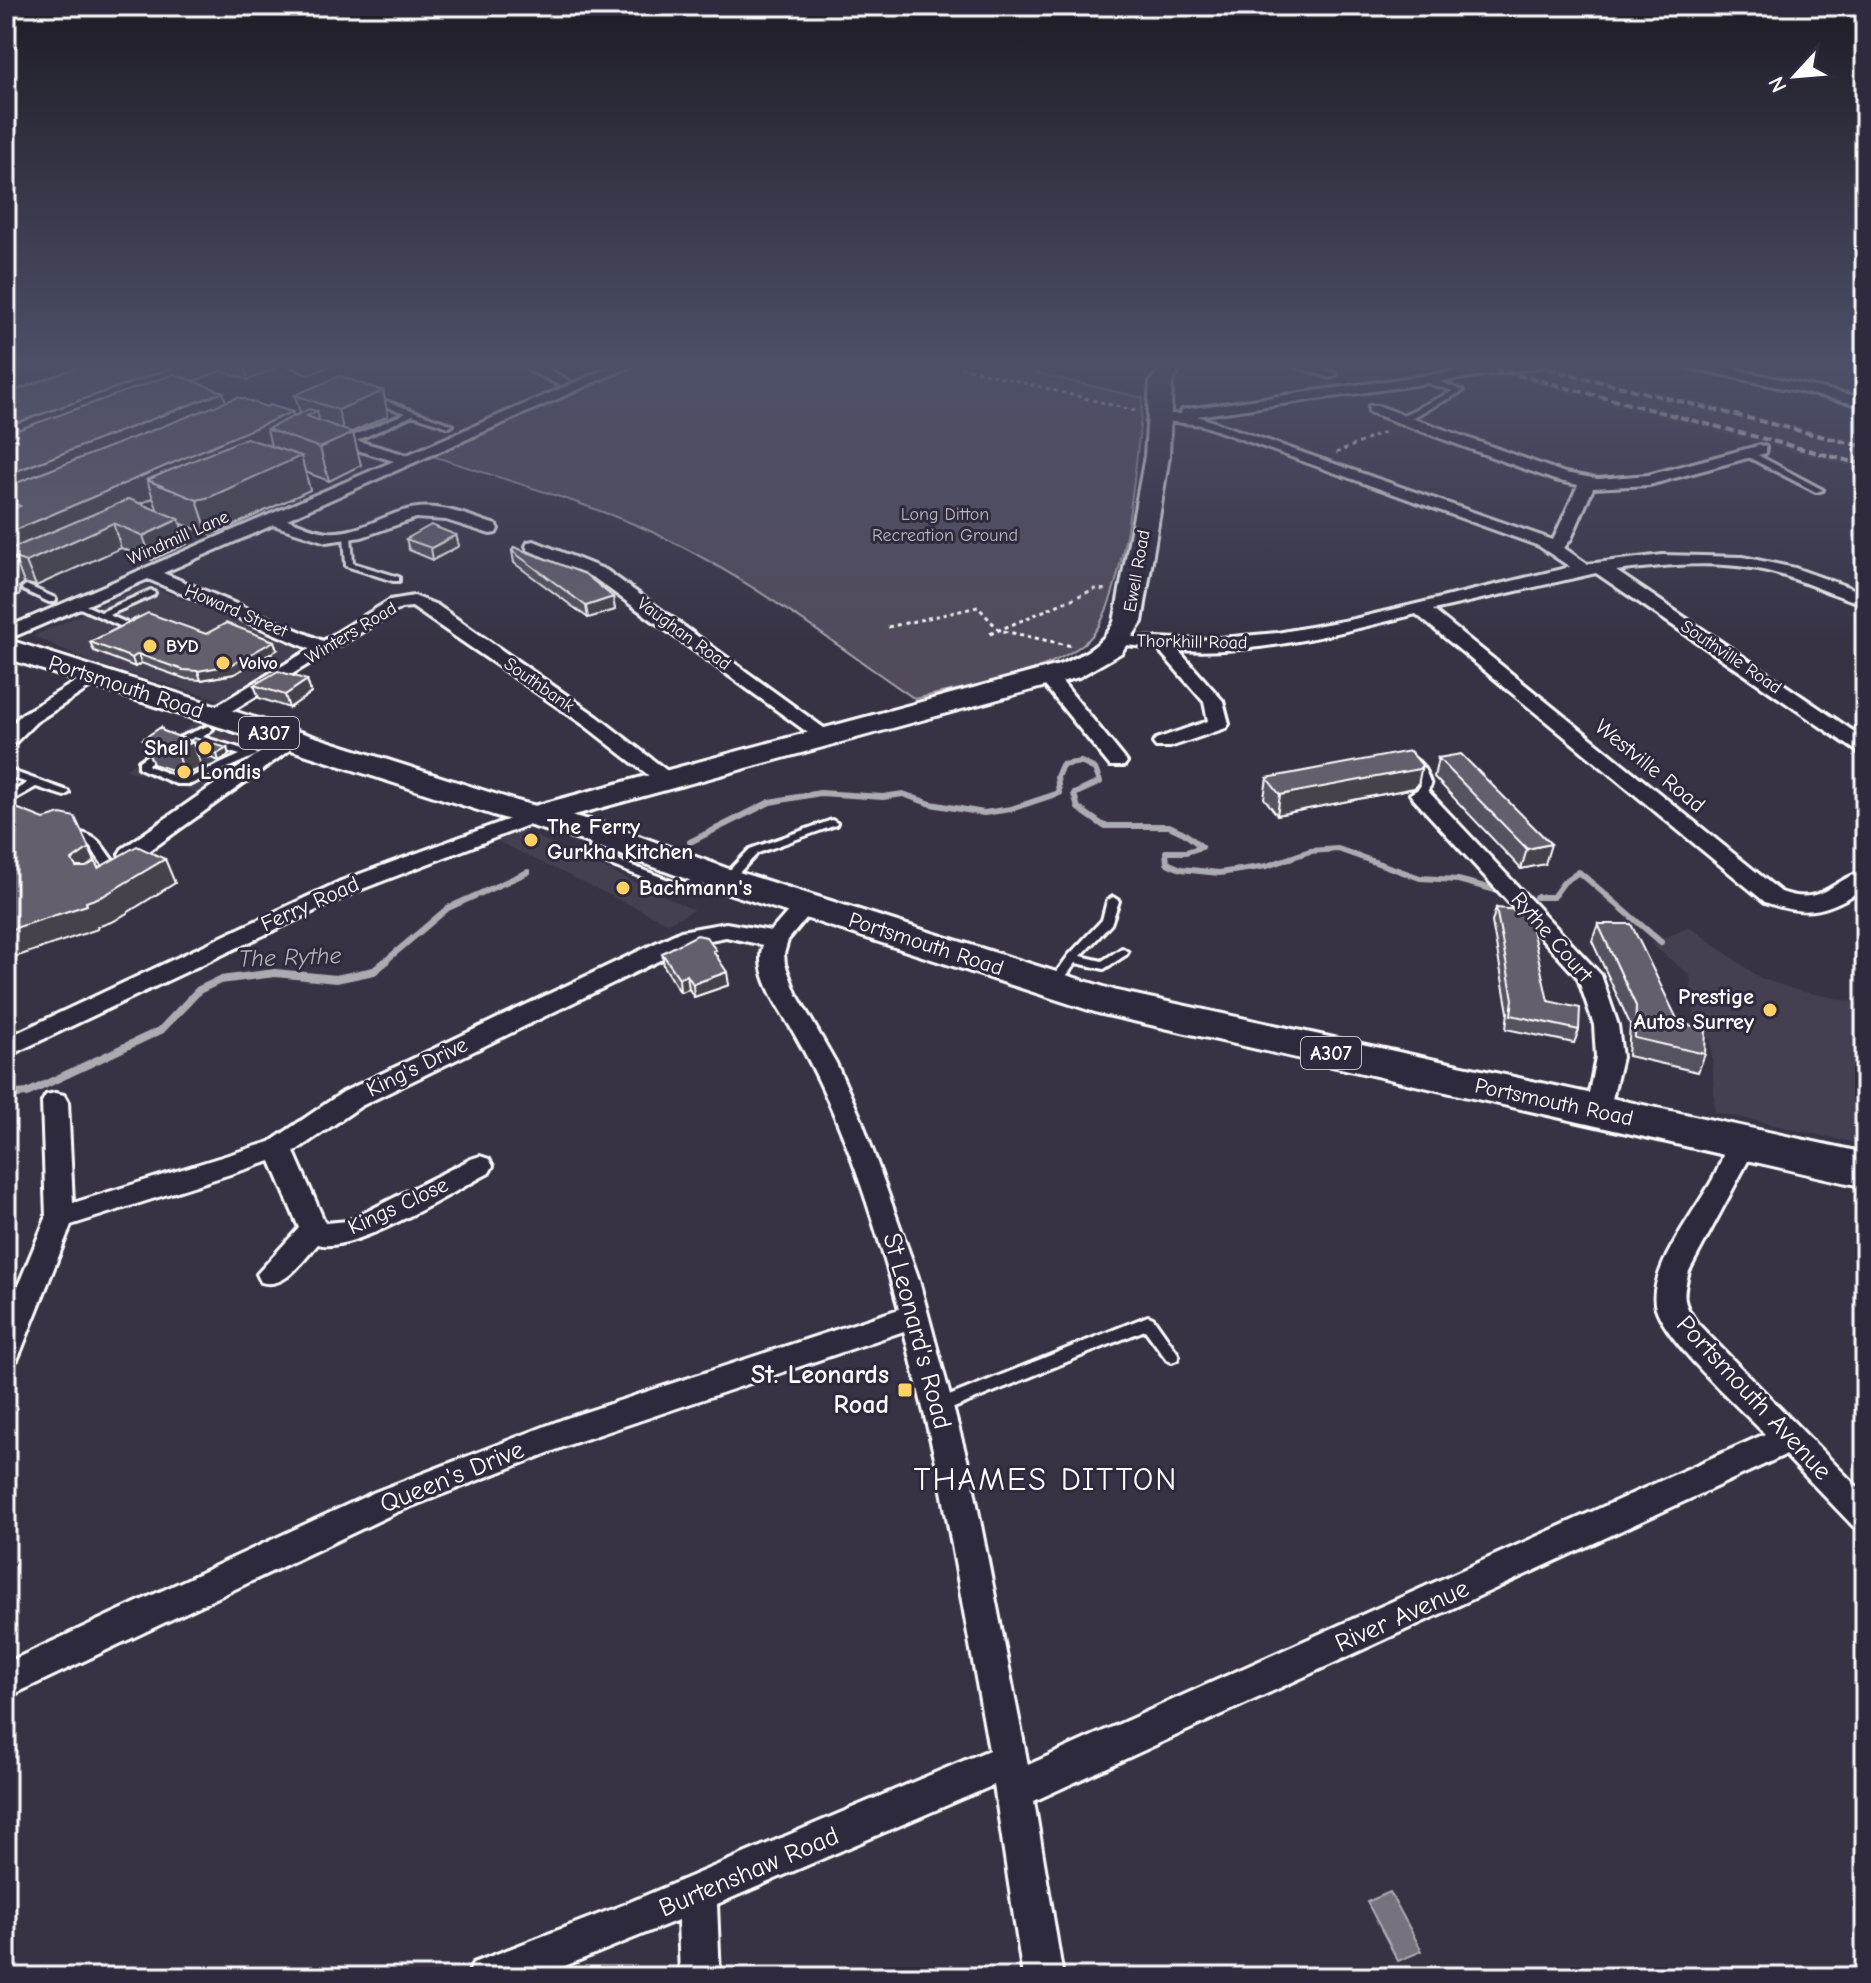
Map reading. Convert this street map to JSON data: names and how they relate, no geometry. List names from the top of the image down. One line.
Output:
{"streets":{"main road":["Portsmouth Road","A307"],"street":["Windmill Lane","Ewell Road","Howard Street","Winters Road","Vaughan Road","Thorkhill Road","Southville Road","Southbank","Westville Road","Ferry Road","Rythe Court","King's Drive","Kings Close","St Leonard's Road","Portsmouth Avenue","Queen's Drive","River Avenue","Burtenshaw Road"]},"crossings":[["Windmill Lane","Howard Street"],["Ewell Road","Thorkhill Road"],["Howard Street","Winters Road"],["Winters Road","Southbank"],["Winters Road","Portsmouth Road"],["Thorkhill Road","Southville Road"],["Thorkhill Road","Westville Road"],["Portsmouth Road","Ferry Road"],["Portsmouth Road","Rythe Court"],["Portsmouth Road","Portsmouth Avenue"],["King's Drive","Kings Close"],["King's Drive","St Leonard's Road"],["St Leonard's Road","Queen's Drive"],["St Leonard's Road","River Avenue"],["St Leonard's Road","Burtenshaw Road"],["Portsmouth Avenue","River Avenue"],["River Avenue","Burtenshaw Road"]],"districts":["THAMES DITTON"],"water":["The Rythe"],"parks":["Long Ditton Recreation Ground"],"places":{"other":["BYD","Volvo","Shell","Londis","The Ferry Gurkha Kitchen","Bachmann's","Prestige Autos Surrey"],"transit":["St. Leonards Road"]},"north":"bottom left"}
